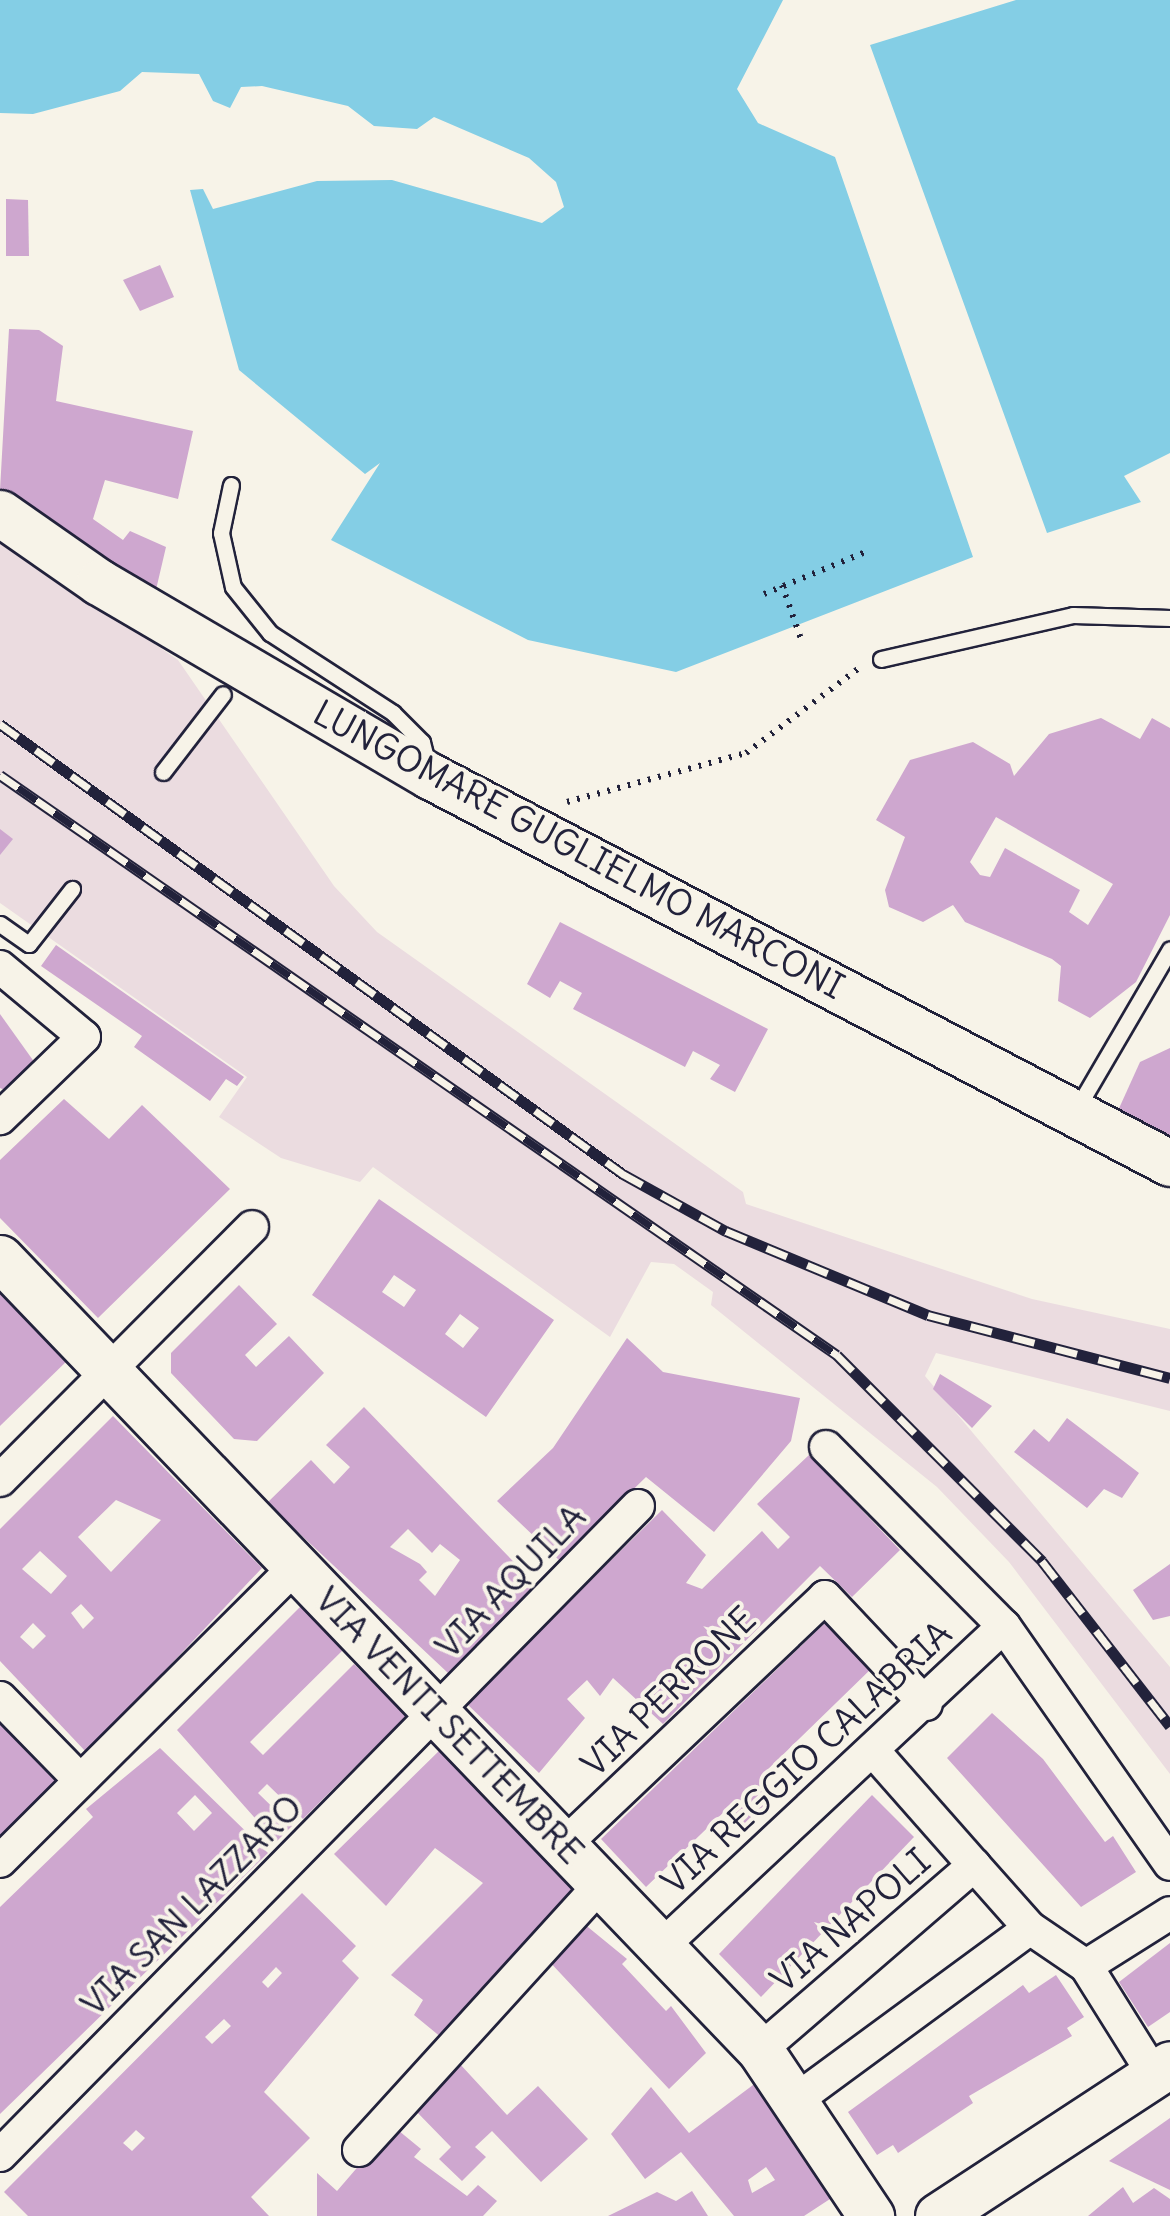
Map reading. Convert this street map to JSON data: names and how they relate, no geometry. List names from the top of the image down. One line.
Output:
{"streets":{"street":["LUNGOMARE GUGLIELMO MARCONI","VIA AQUILA","VIA PERRONE","VIA VENTI SETTEMBRE","VIA REGGIO CALABRIA","VIA SAN LAZZARO","VIA NAPOLI"]},"crossings":[["VIA AQUILA","VIA VENTI SETTEMBRE"],["VIA AQUILA","VIA SAN LAZZARO"],["VIA PERRONE","VIA VENTI SETTEMBRE"],["VIA PERRONE","VIA REGGIO CALABRIA"],["VIA VENTI SETTEMBRE","VIA REGGIO CALABRIA"],["VIA VENTI SETTEMBRE","VIA SAN LAZZARO"],["VIA VENTI SETTEMBRE","VIA NAPOLI"]]}
